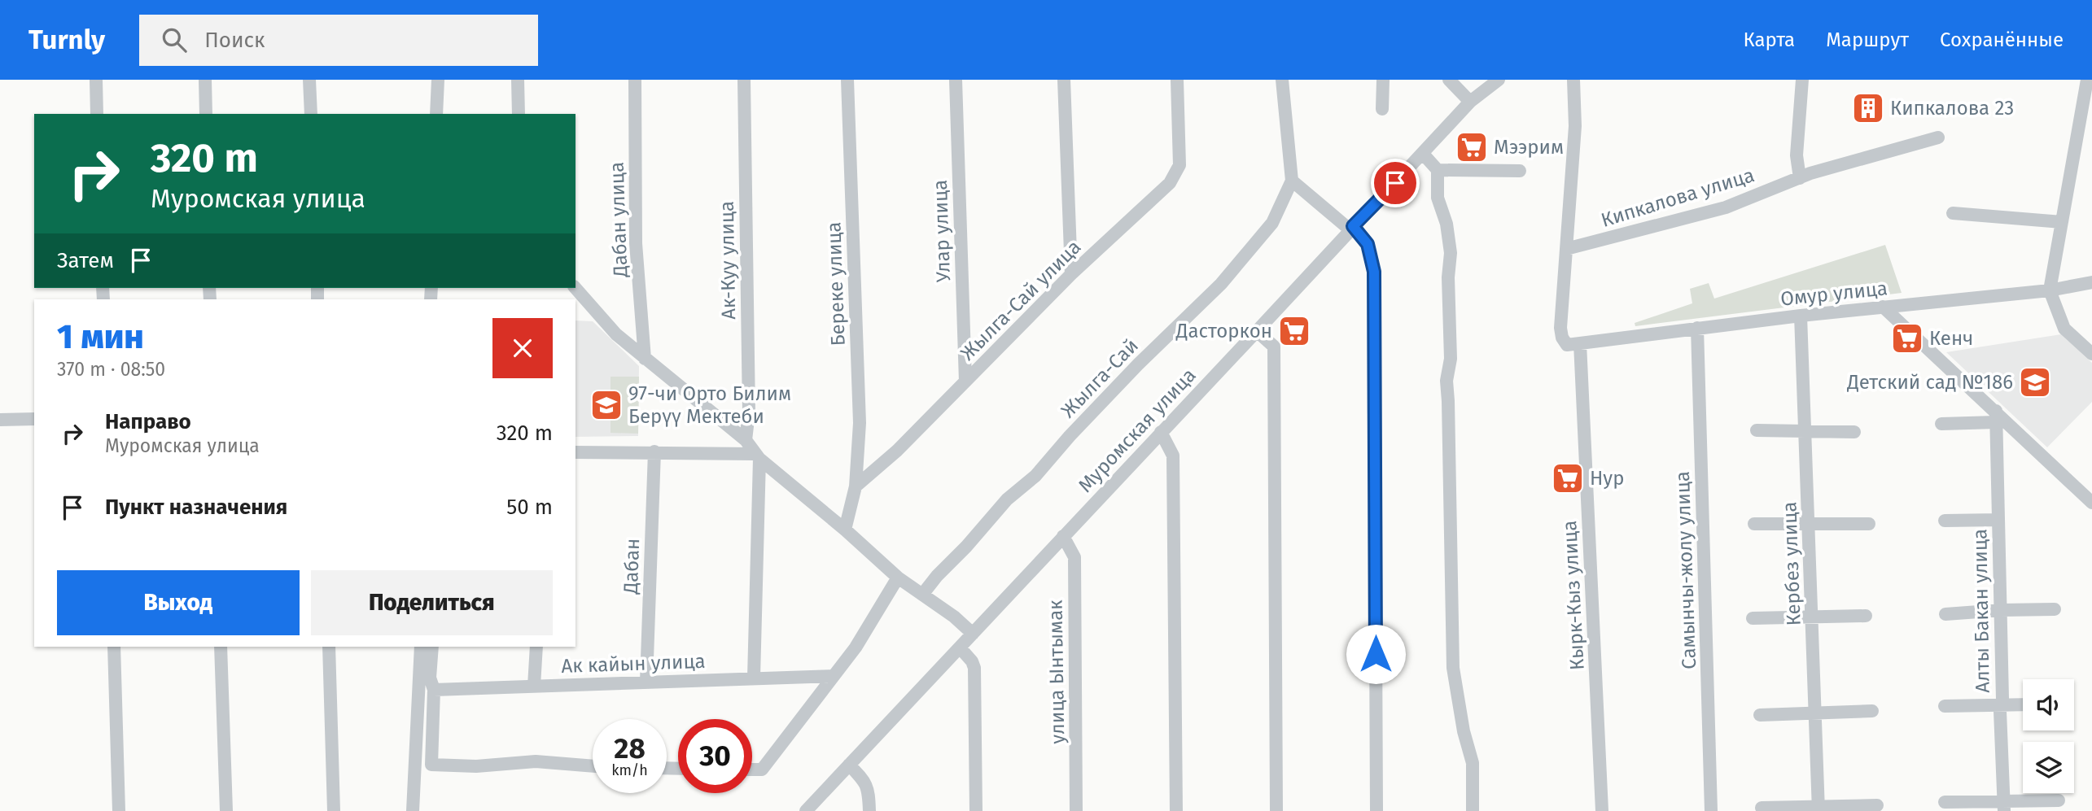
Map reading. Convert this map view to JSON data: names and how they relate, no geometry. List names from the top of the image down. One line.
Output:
{"streets":{"street":["Кипкалова улица","Дабан улица","Улар улица","Ак-Куу улица","Береке улица","Омур улица","Жылга-Сай улица","Жылга-Сай","Муромская улица","Кербез улица","Дабан","Самынчы-жолу улица","Кырк-Кыз улица","Алты Бакан улица","Ак кайын улица","улица Ынтымак"]},"crossings":[["Улар улица","Жылга-Сай улица"],["Береке улица","Жылга-Сай улица"],["Омур улица","Кербез улица"],["Омур улица","Самынчы-жолу улица"],["Омур улица","Кырк-Кыз улица"],["Муромская улица","улица Ынтымак"],["Дабан","Ак кайын улица"]],"places":{"building":["Кипкалова 23"],"supermarket":["Мээрим","Дасторкон","Кенч","Нур"],"school or university":["Детский сад №186","97-чи Орто Билим Берүү Мектеби"]},"page":{"header":"Turnly","search":"Поиск","nav":["Карта","Маршрут","Сохранённые"],"turn":["320 m","Муромская улица"],"then":"Затем","heading":["1 мин","370 m · 08:50"],"list":[{"name":"Направо","note":"Муромская улица","value":"320 m"},{"name":"Пункт назначения","value":"50 m"}],"buttons":["Выход","Поделиться"],"speed":"28 km/h","limit":"30"}}
